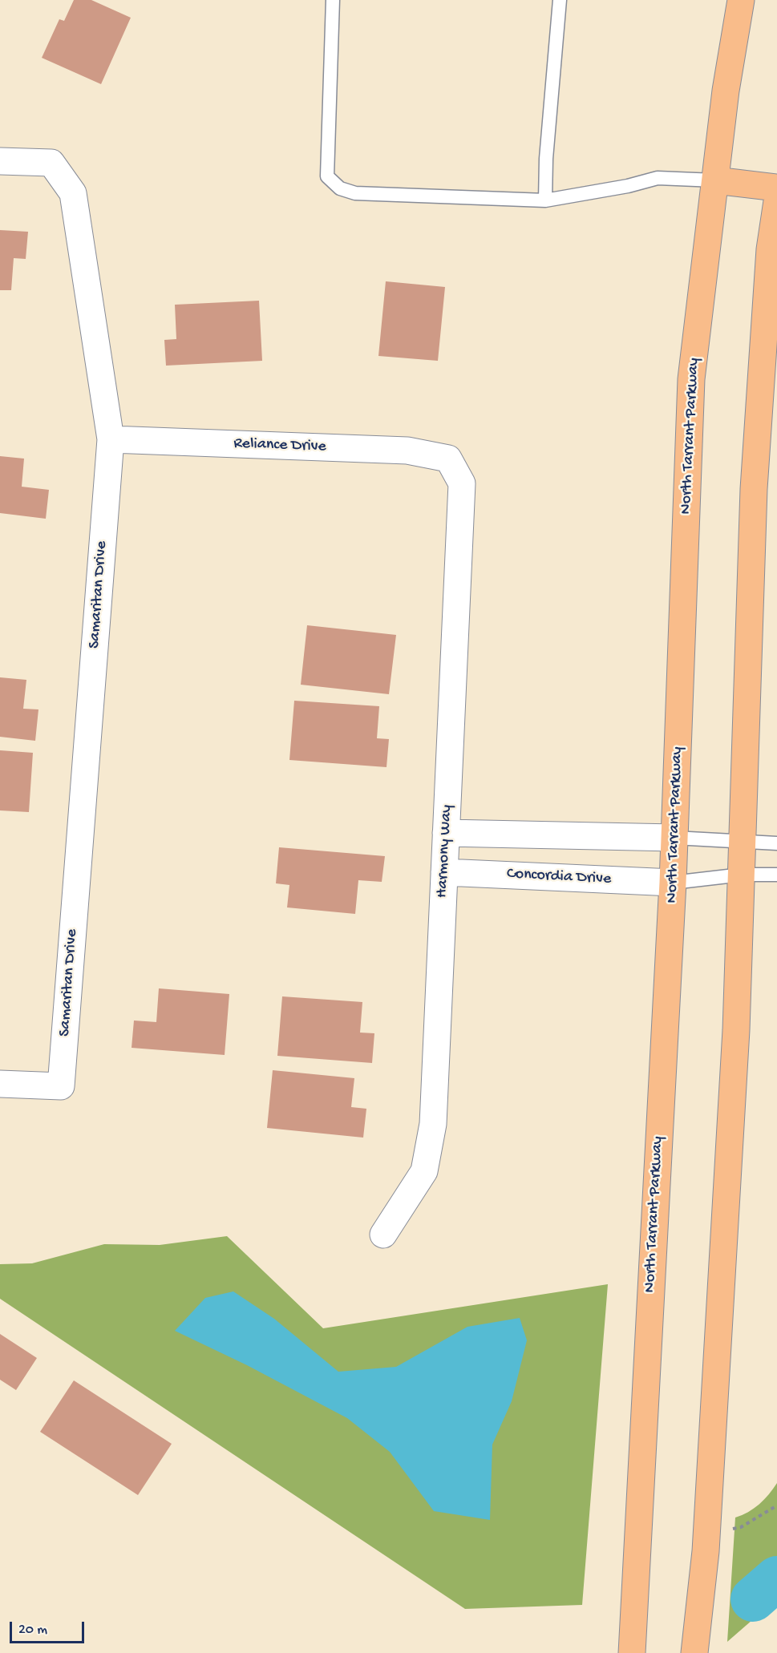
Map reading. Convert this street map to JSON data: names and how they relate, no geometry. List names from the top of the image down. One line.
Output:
{"streets":{"main road":["North Tarrant Parkway"],"street":["Reliance Drive","Samaritan Drive","Harmony Way","Concordia Drive"]},"crossings":[["North Tarrant Parkway","Concordia Drive"],["Reliance Drive","Samaritan Drive"],["Reliance Drive","Harmony Way"],["Harmony Way","Concordia Drive"]],"scale_bar":"20 m"}
